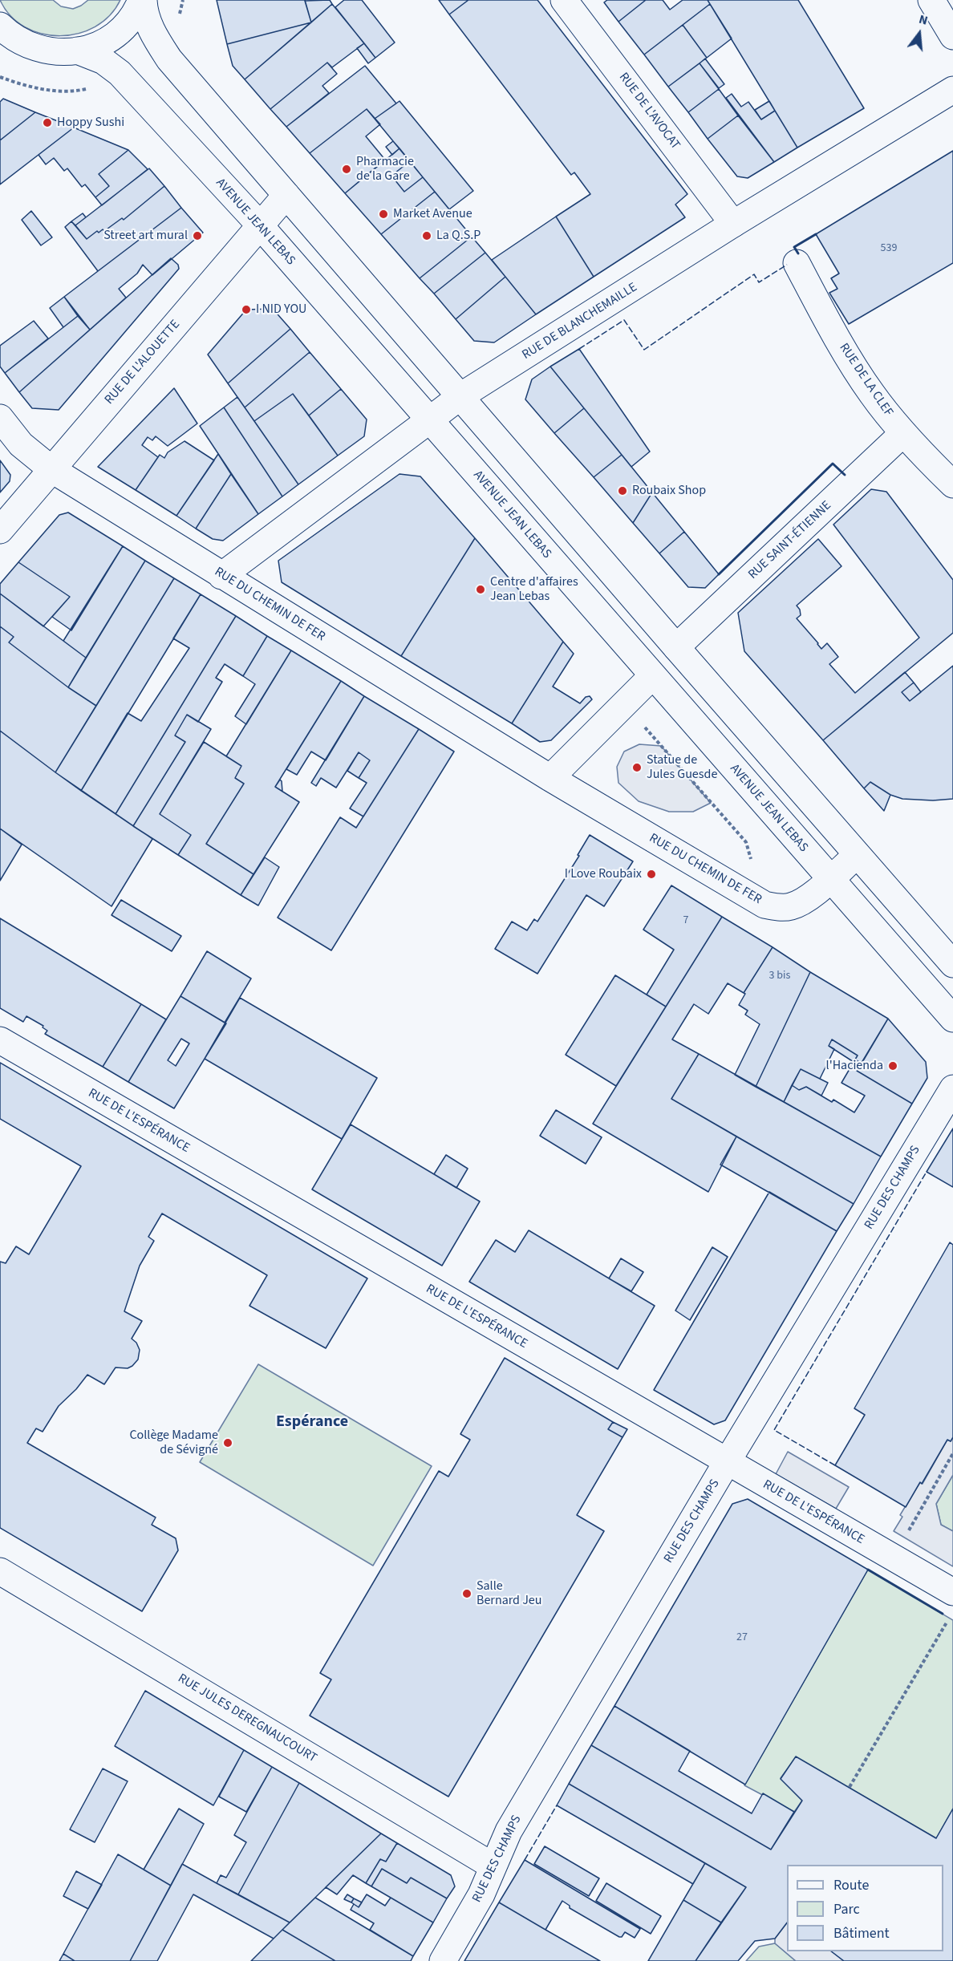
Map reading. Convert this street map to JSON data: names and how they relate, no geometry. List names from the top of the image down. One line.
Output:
{"streets":{"street":["RUE DE L'AVOCAT","AVENUE JEAN LEBAS","RUE DE BLANCHEMAILLE","RUE DE L'ALOUETTE","RUE DE LA CLEF","RUE SAINT-ÉTIENNE","RUE DU CHEMIN DE FER","RUE DE L'ESPÉRANCE","RUE DES CHAMPS","RUE JULES DEREGNAUCOURT"]},"crossings":[["RUE DE L'AVOCAT","RUE DE BLANCHEMAILLE"],["AVENUE JEAN LEBAS","RUE DE BLANCHEMAILLE"],["AVENUE JEAN LEBAS","RUE DE L'ALOUETTE"],["AVENUE JEAN LEBAS","RUE DU CHEMIN DE FER"],["RUE DE BLANCHEMAILLE","RUE DU CHEMIN DE FER"],["RUE DE L'ALOUETTE","RUE DU CHEMIN DE FER"],["RUE DE LA CLEF","RUE SAINT-ÉTIENNE"],["RUE DE L'ESPÉRANCE","RUE DES CHAMPS"],["RUE DES CHAMPS","RUE JULES DEREGNAUCOURT"]],"districts":["Espérance"],"places":["Hoppy Sushi","Pharmacie de la Gare","Market Avenue","Street art mural","La Q.S.P","I NID YOU","Roubaix Shop","Centre d'affaires Jean Lebas","Statue de Jules Guesde","I Love Roubaix","l'Hacienda","Collège Madame de Sévigné","Salle Bernard Jeu"],"house_numbers":["539","7","3 bis","27"],"legend":["Route","Parc","Bâtiment"],"north":"top"}
